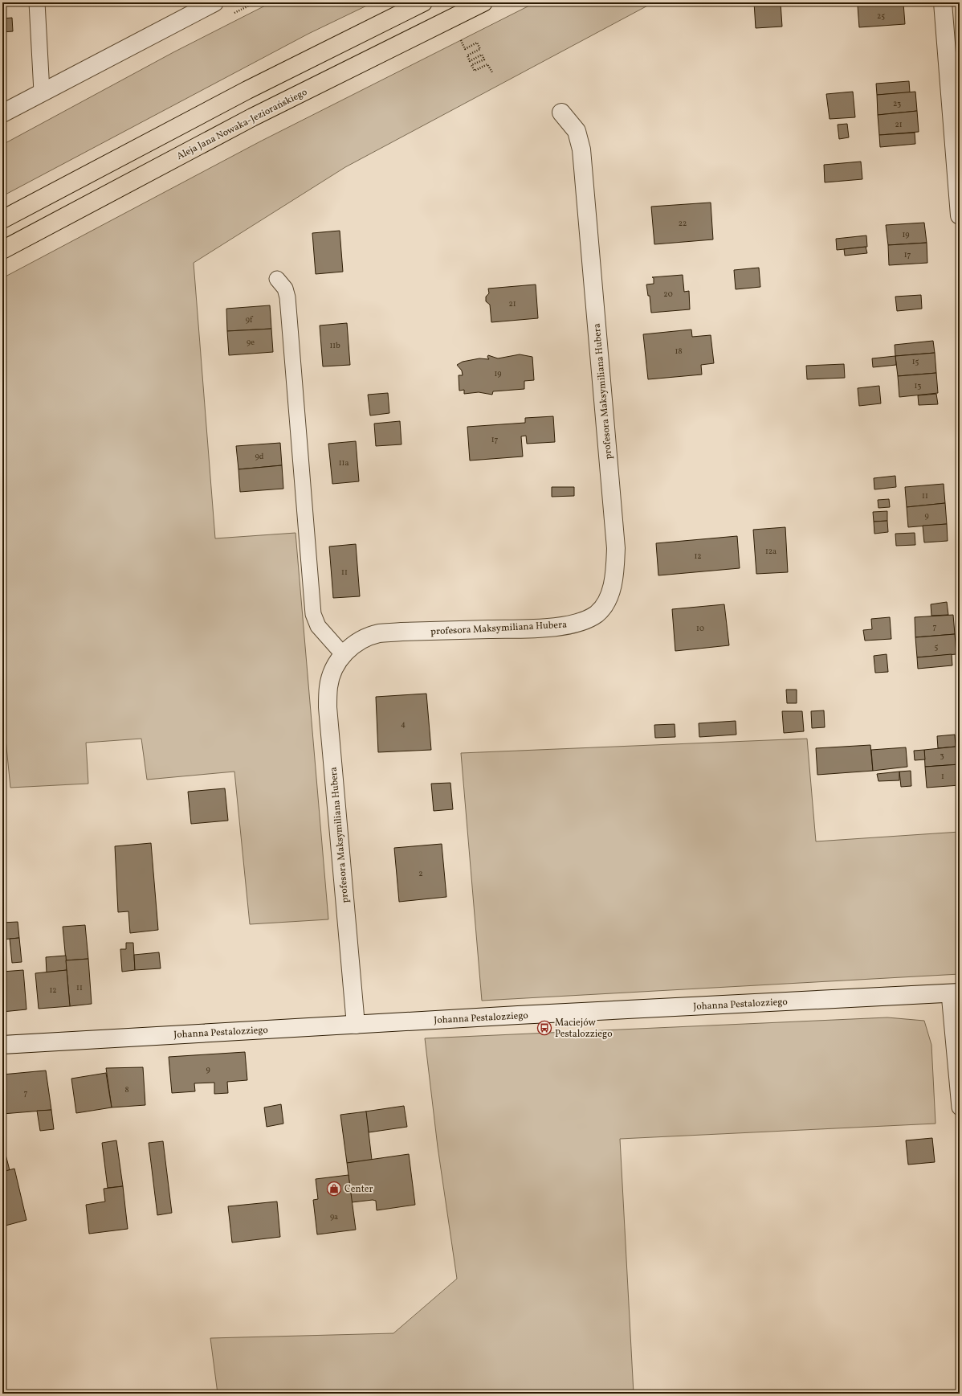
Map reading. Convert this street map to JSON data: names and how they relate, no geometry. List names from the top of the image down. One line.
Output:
{"streets":{"main road":["Aleja Jana Nowaka-Jeziorańskiego"],"street":["profesora Maksymiliana Hubera","Johanna Pestalozziego"]},"crossings":[["profesora Maksymiliana Hubera","Johanna Pestalozziego"]],"places":{"bus stop":["Maciejów Pestalozziego"],"shop":["Center"]},"house_numbers":["25","23","21","22","19","17","20","21","9f","9e","11b","18","15","19","13","17","9d","11a","11","9","12a","12","11","7","10","5","4","3","1","2","11","12","9","8","7","9a"]}
